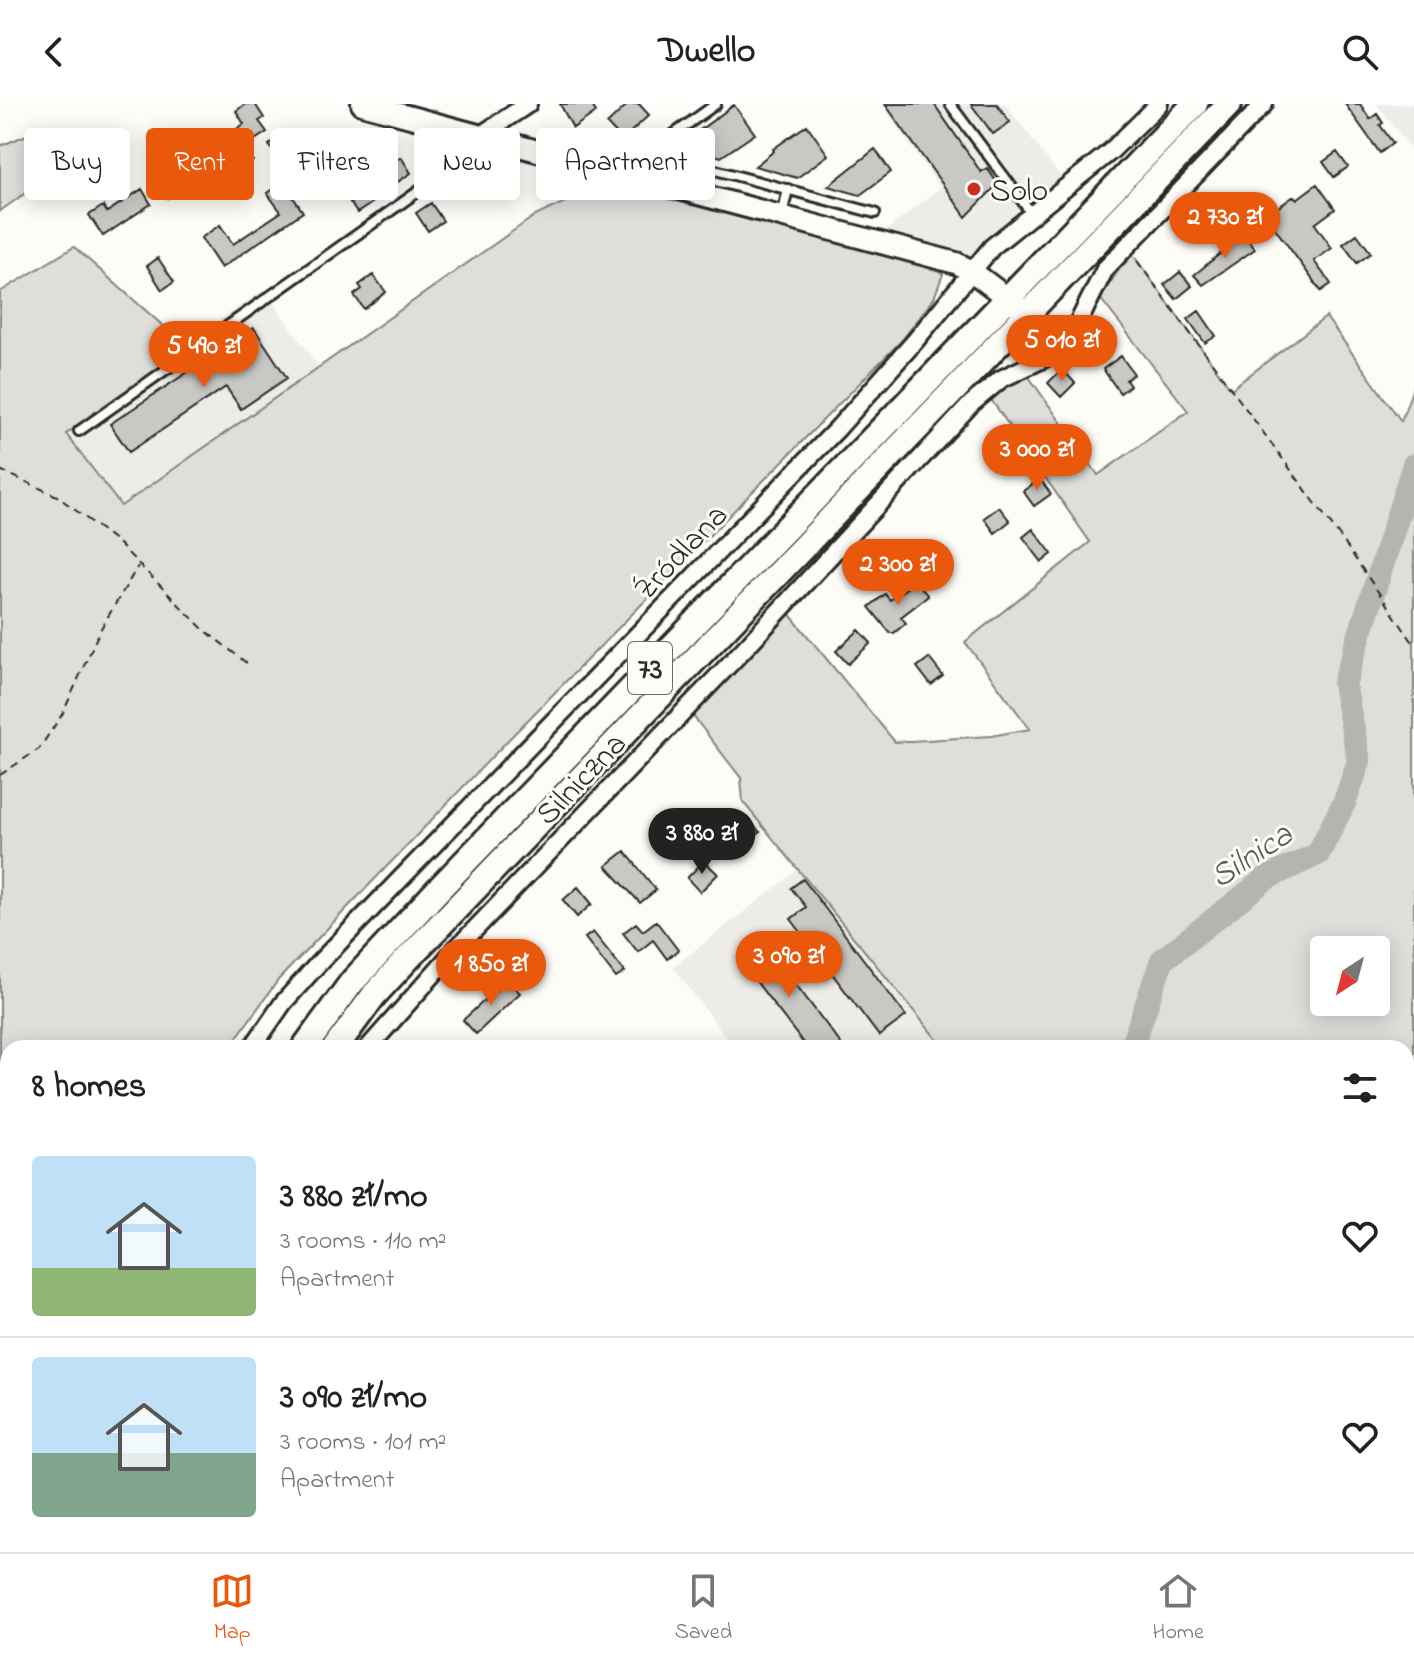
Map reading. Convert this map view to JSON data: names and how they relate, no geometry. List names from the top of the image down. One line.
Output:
{"streets":{"main road":["73"],"street":["Źródlana","Silniczna"]},"water":["Silnica"],"places":["Solo"],"north":"bottom left","page":{"header":"Dwello","chip":["Buy","Rent","Filters","New","Apartment"],"price":["2 730 zł","5 010 zł","5 490 zł","3 000 zł","2 300 zł","3 880 zł","3 090 zł","1 850 zł"],"heading":"8 homes","list":[{"name":"3 880 zł/mo","note":"3 rooms · 110 m² · Apartment"},{"name":"3 090 zł/mo","note":"3 rooms · 101 m² · Apartment"}],"tabs":["Map","Saved","Home"]}}
